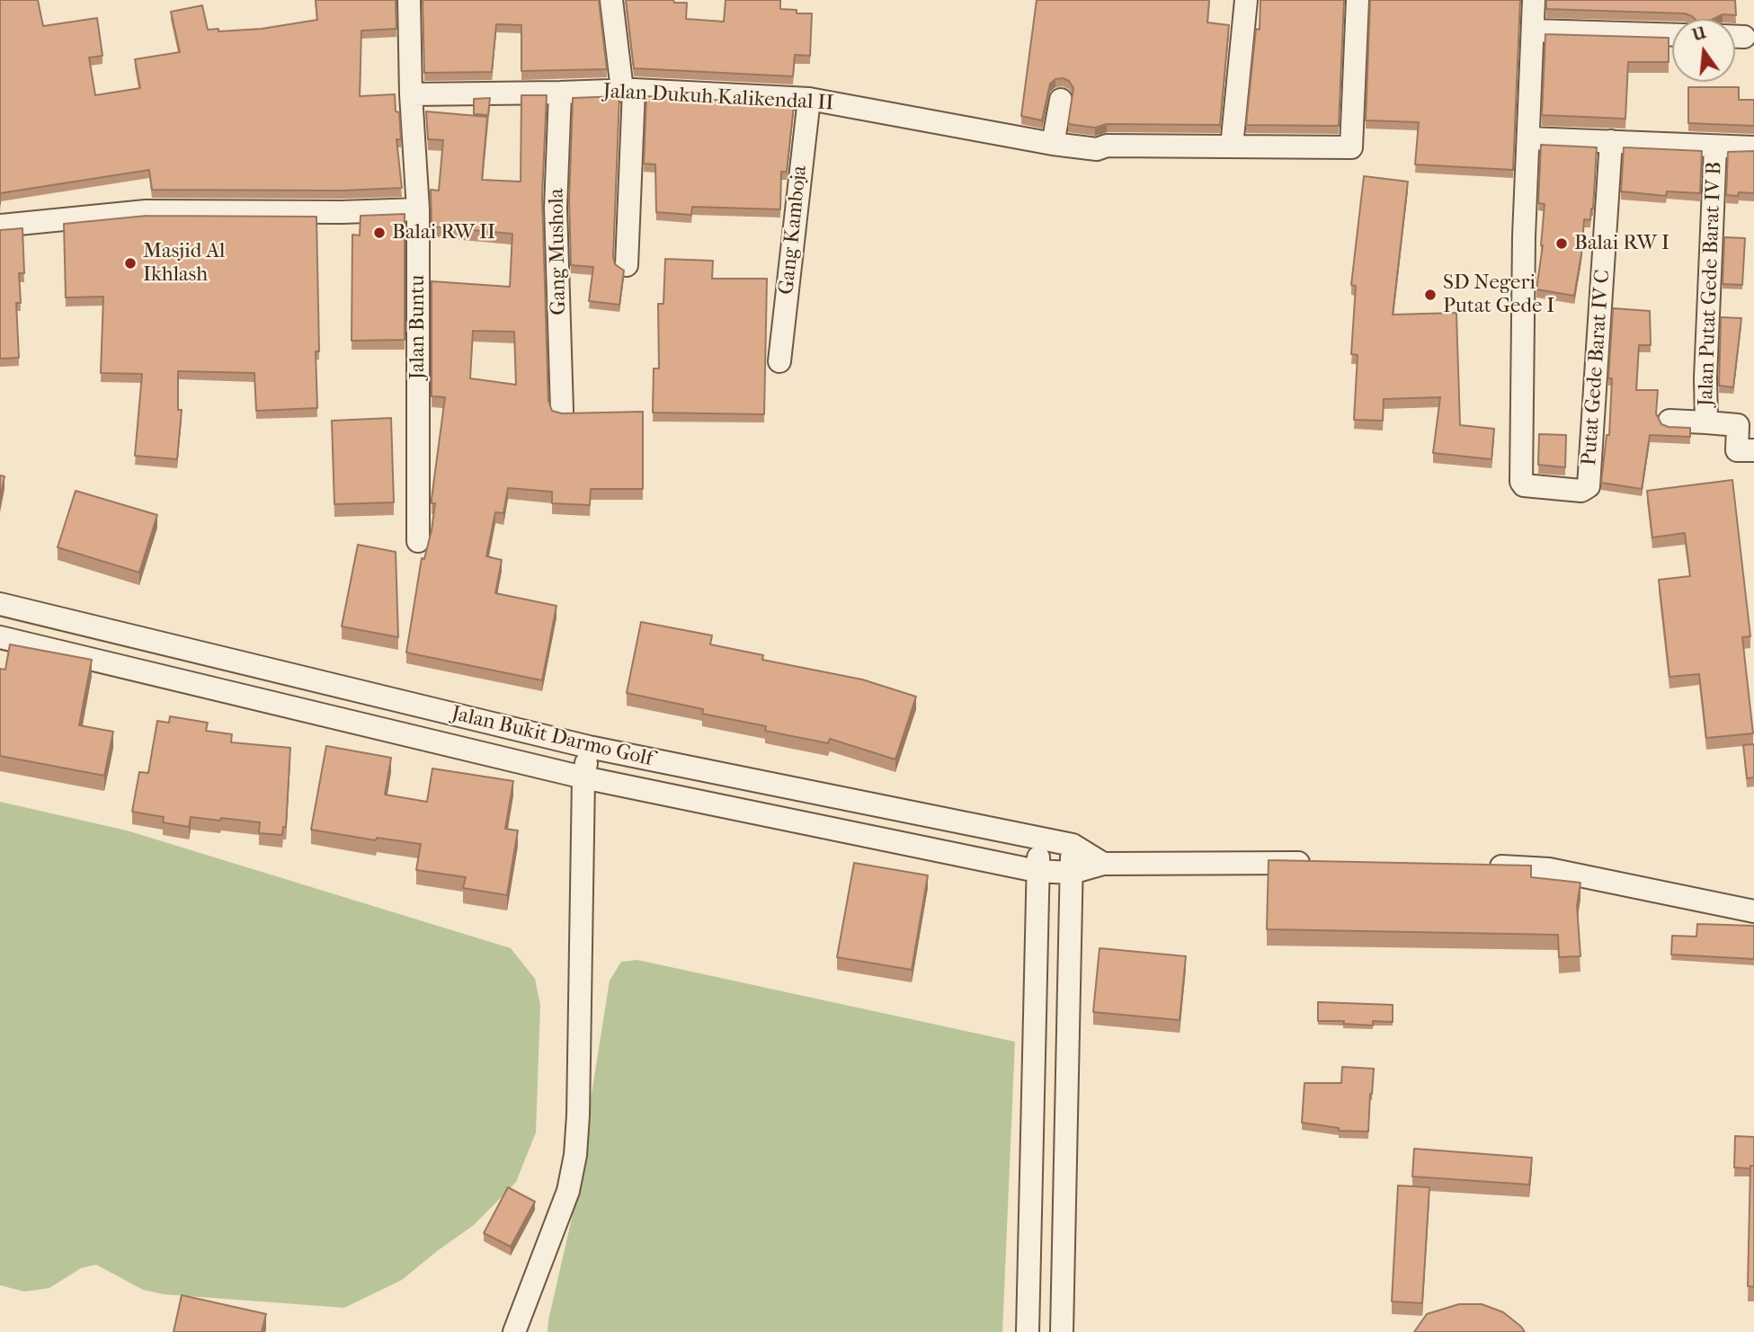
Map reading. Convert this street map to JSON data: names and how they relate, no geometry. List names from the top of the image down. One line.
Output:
{"streets":{"street":["Jalan Dukuh Kalikendal II","Gang Kamboja","Gang Mushola","Jalan Putat Gede Barat IV B","Jalan Buntu","Putat Gede Barat IV C","Jalan Bukit Darmo Golf"]},"crossings":[["Jalan Dukuh Kalikendal II","Gang Kamboja"],["Jalan Dukuh Kalikendal II","Gang Mushola"],["Jalan Dukuh Kalikendal II","Jalan Buntu"]],"places":["Balai RW II","Balai RW I","Masjid Al Ikhlash","SD Negeri Putat Gede I"],"north":"top"}
